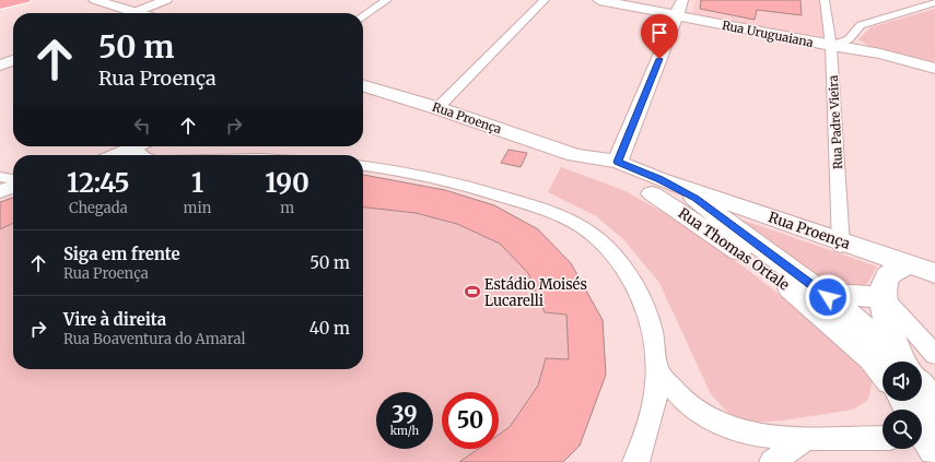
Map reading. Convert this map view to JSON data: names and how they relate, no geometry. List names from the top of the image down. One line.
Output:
{"streets":{"main road":["Rua Uruguaiana","Rua Proença","Rua Thomas Ortale"],"street":["Rua Padre Vieira"]},"crossings":[["Rua Uruguaiana","Rua Padre Vieira"],["Rua Proença","Rua Padre Vieira"],["Rua Proença","Rua Thomas Ortale"]],"places":{"sports":["Estádio Moisés Lucarelli"]},"page":{"turn":["50 m","Rua Proença"],"eta":["12:45","Chegada","1","min","190","m"],"list":[{"name":"Siga em frente","note":"Rua Proença","value":"50 m"},{"name":"Vire à direita","note":"Rua Boaventura do Amaral","value":"40 m"}],"speed":"39 km/h","limit":"50"}}
